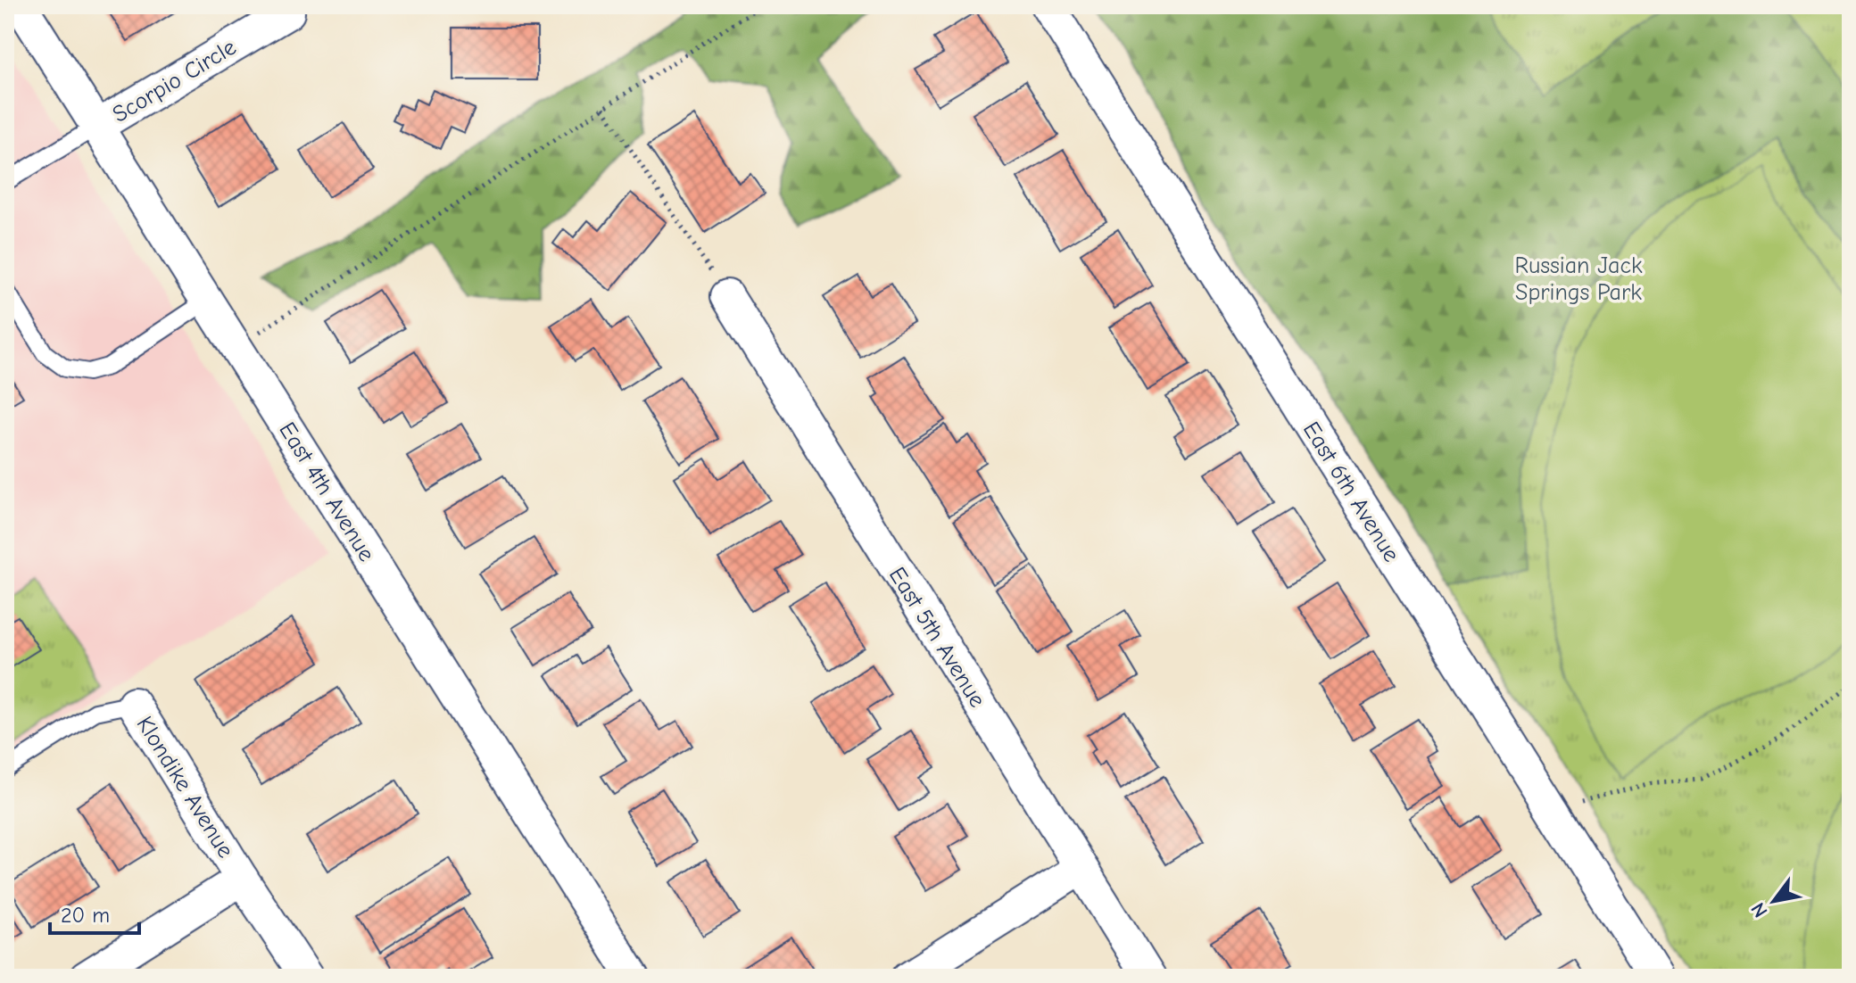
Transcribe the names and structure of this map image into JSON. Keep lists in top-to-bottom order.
{
  "streets": {
    "street": [
      "Scorpio Circle",
      "East 4th Avenue",
      "East 6th Avenue",
      "East 5th Avenue",
      "Klondike Avenue"
    ]
  },
  "crossings": [
    ["Scorpio Circle", "East 4th Avenue"]
  ],
  "parks": ["Russian Jack Springs Park"],
  "scale_bar": "20 m",
  "north": "bottom left"
}
